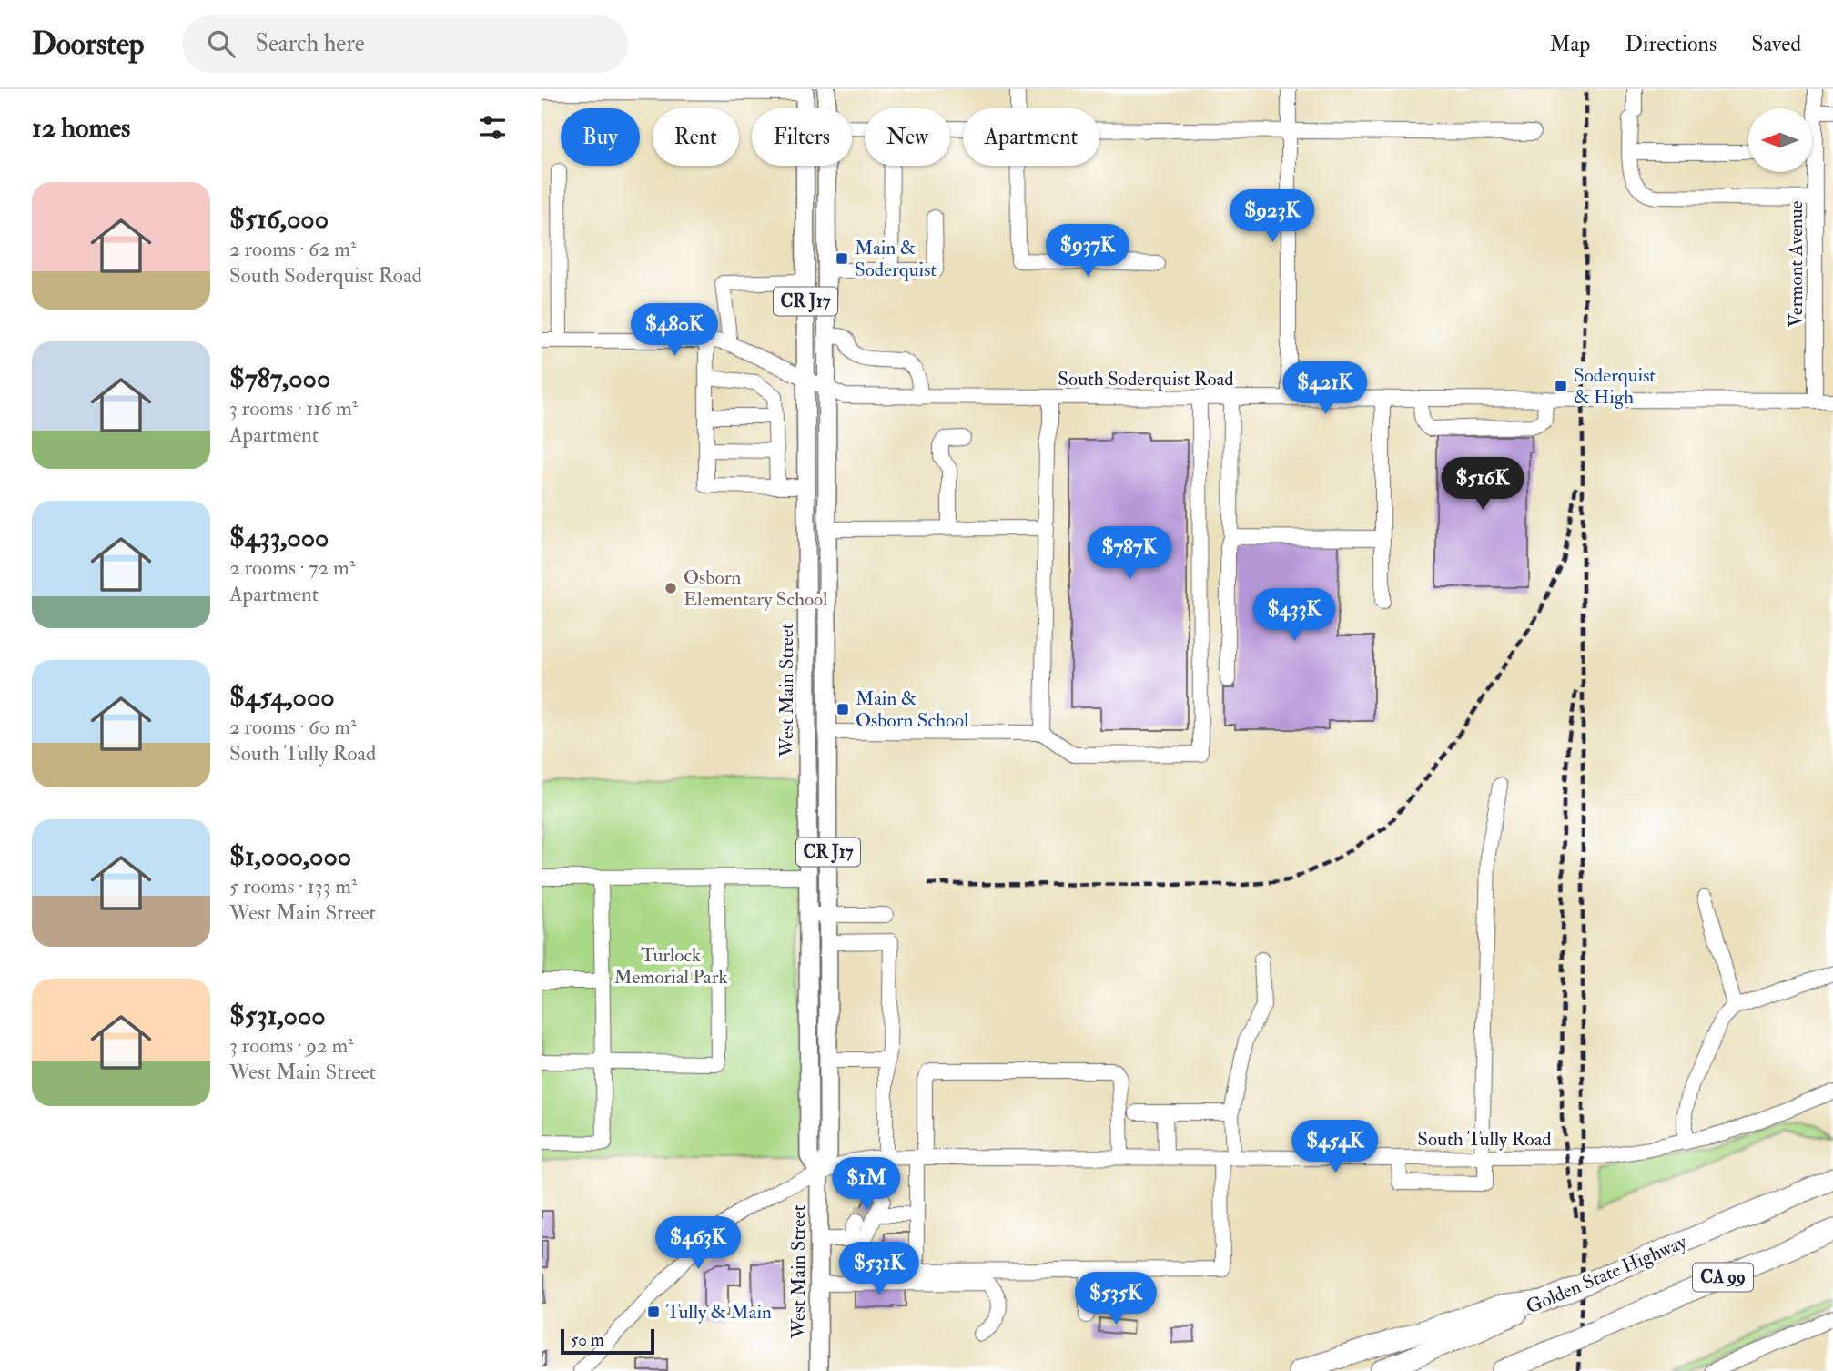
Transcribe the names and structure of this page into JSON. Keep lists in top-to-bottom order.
{
  "streets": {
    "highway": ["Golden State Highway", "CA 99"],
    "main road": ["CR J17", "West Main Street"],
    "street": ["Vermont Avenue", "South Soderquist Road", "South Tully Road"]
  },
  "crossings": [
    ["Vermont Avenue", "South Soderquist Road"],
    ["South Soderquist Road", "West Main Street"],
    ["West Main Street", "South Tully Road"]
  ],
  "parks": ["Turlock Memorial Park"],
  "places": {
    "transit": [
      "Main & Soderquist",
      "Soderquist & High",
      "Main & Osborn School",
      "Tully & Main"
    ],
    "other": ["Osborn Elementary School"]
  },
  "scale_bar": "50 m",
  "north": "left",
  "page": {
    "header": "Doorstep",
    "search": "Search here",
    "nav": ["Map", "Directions", "Saved"],
    "heading": "12 homes",
    "chip": [
      "Buy",
      "Rent",
      "Filters",
      "New",
      "Apartment"
    ],
    "list": [
      {
        "name": "$516,000",
        "note": "2 rooms · 62 m² · South Soderquist Road"
      },
      {
        "name": "$787,000",
        "note": "3 rooms · 116 m² · Apartment"
      },
      {
        "name": "$433,000",
        "note": "2 rooms · 72 m² · Apartment"
      },
      {
        "name": "$454,000",
        "note": "2 rooms · 60 m² · South Tully Road"
      },
      {
        "name": "$1,000,000",
        "note": "5 rooms · 133 m² · West Main Street"
      },
      {
        "name": "$531,000",
        "note": "3 rooms · 92 m² · West Main Street"
      }
    ],
    "price": [
      "$923K",
      "$937K",
      "$480K",
      "$421K",
      "$516K",
      "$787K",
      "$433K",
      "$454K",
      "$1M",
      "$463K",
      "$531K",
      "$535K"
    ],
    "scale": "50 m"
  }
}
